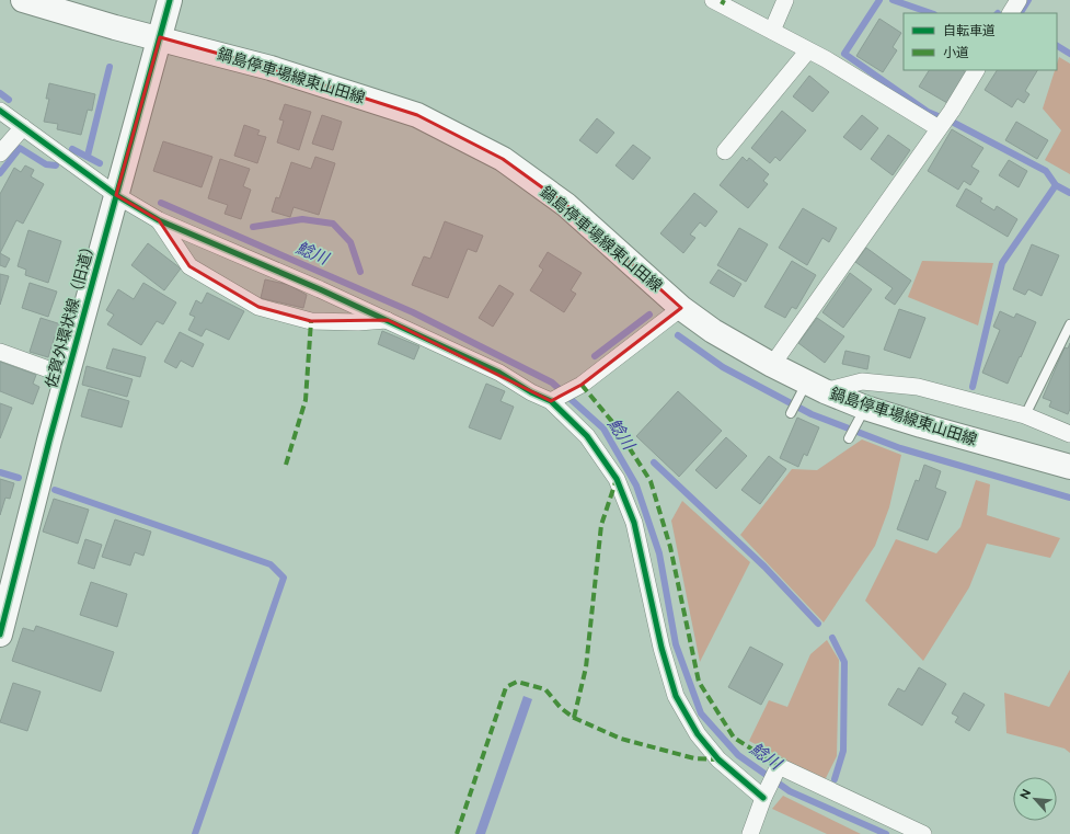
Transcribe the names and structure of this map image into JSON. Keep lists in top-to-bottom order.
{
  "streets": {
    "main road": ["鍋島停車場線東山田線", "佐賀外環状線（旧道）"]
  },
  "crossings": [
    ["鍋島停車場線東山田線", "佐賀外環状線（旧道）"]
  ],
  "water": ["鯰川"],
  "legend": ["自転車道", "小道"],
  "north": "top left"
}
